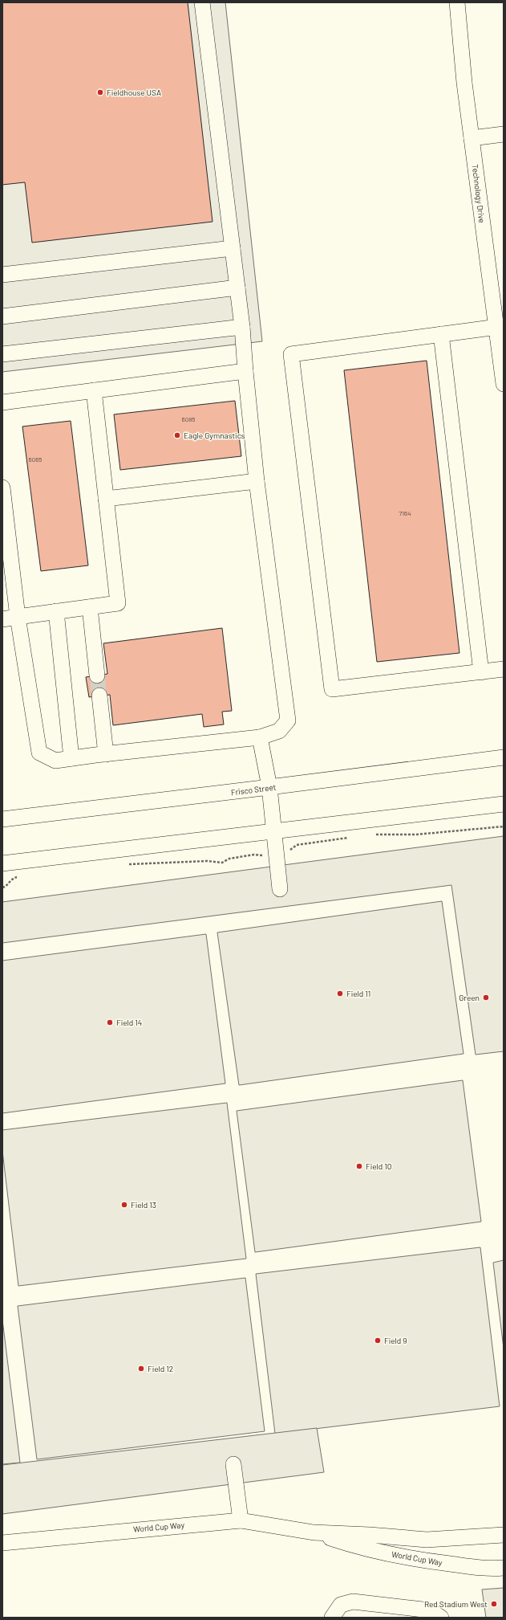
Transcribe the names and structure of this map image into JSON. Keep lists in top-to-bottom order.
{
  "streets": {
    "street": ["Technology Drive", "Frisco Street", "World Cup Way"]
  },
  "places": [
    "Fieldhouse USA",
    "Eagle Gymnastics",
    "Field 11",
    "Green",
    "Field 14",
    "Field 10",
    "Field 13",
    "Field 9",
    "Field 12",
    "Red Stadium West"
  ],
  "house_numbers": ["6085", "6065", "7164"]
}
